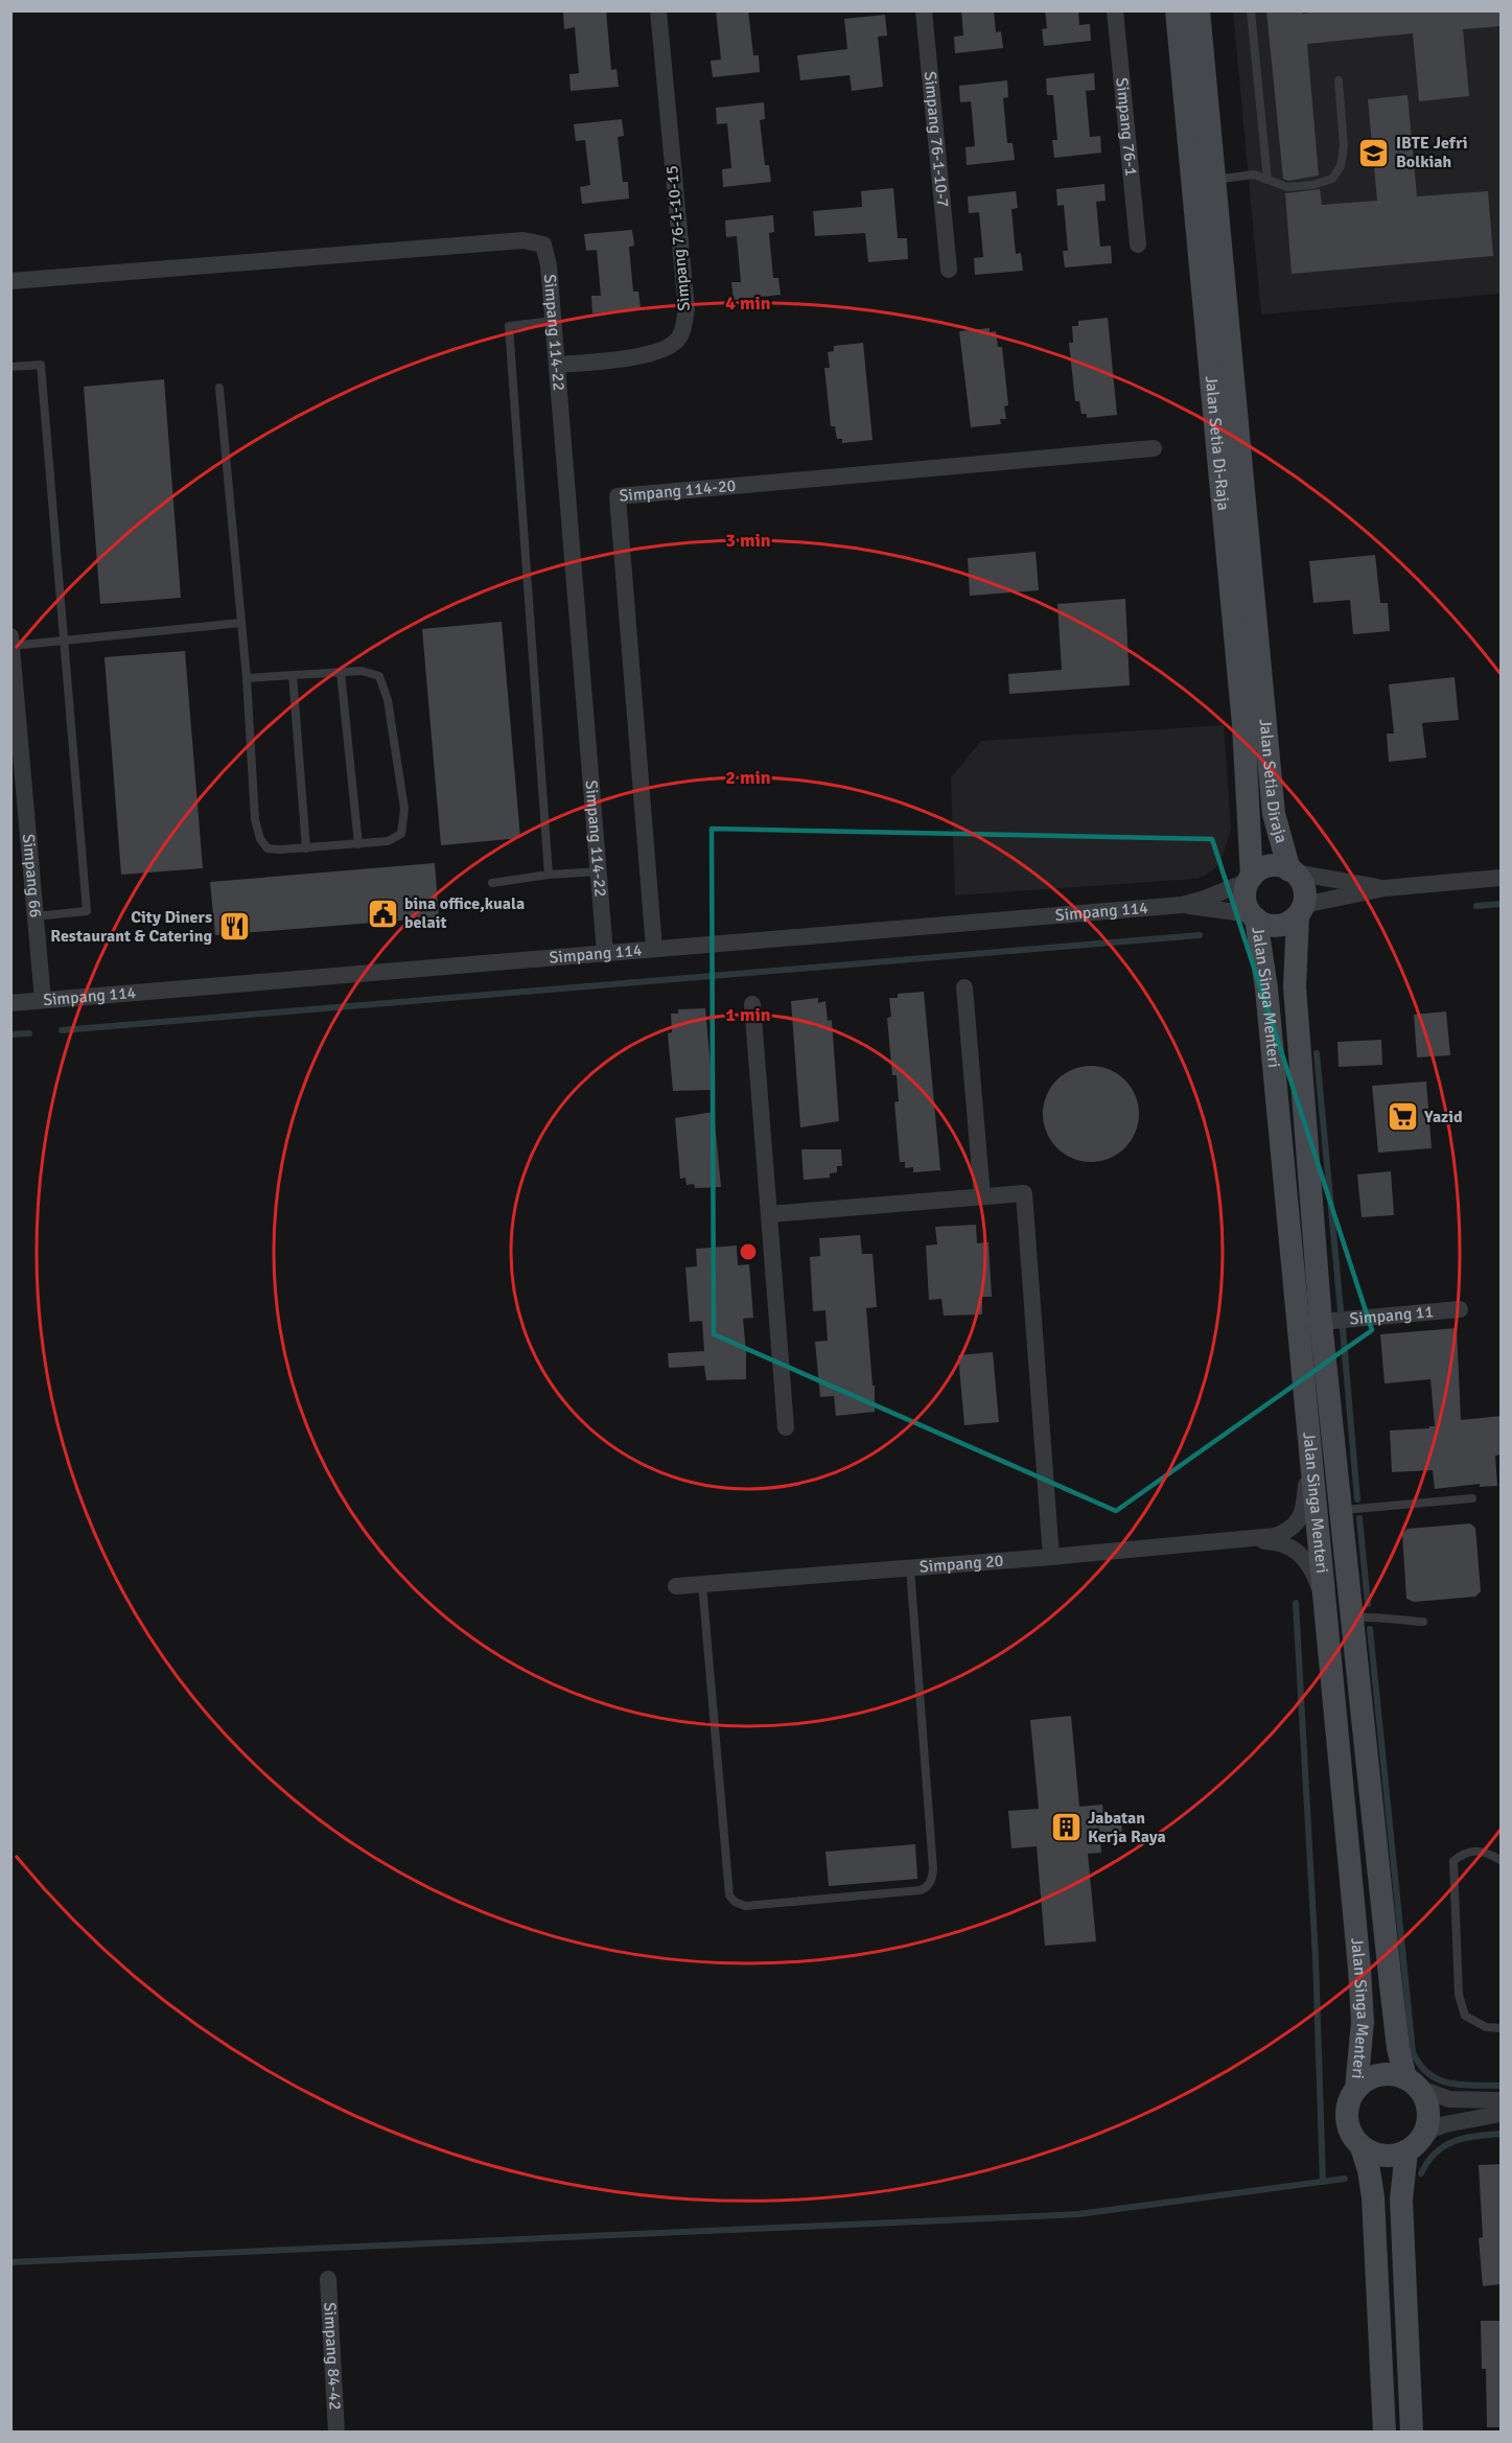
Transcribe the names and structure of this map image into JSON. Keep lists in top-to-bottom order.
{
  "streets": {
    "main road": ["Jalan Setia Di-Raja", "Jalan Setia Diraja", "Jalan Singa Menteri"],
    "street": [
      "Simpang 76-1",
      "Simpang 76-1-10-7",
      "Simpang 76-1-10-15",
      "Simpang 114-22",
      "Simpang 114-20",
      "Simpang 66",
      "Simpang 114",
      "Simpang 11",
      "Simpang 20",
      "Simpang 84-42"
    ]
  },
  "crossings": [
    ["Simpang 76-1-10-15", "Simpang 114-22"],
    ["Simpang 114-22", "Simpang 114"],
    ["Jalan Setia Di-Raja", "Jalan Setia Diraja"],
    ["Jalan Setia Di-Raja", "Simpang 114"],
    ["Jalan Setia Di-Raja", "Jalan Singa Menteri"],
    ["Simpang 114-20", "Simpang 114"],
    ["Jalan Setia Diraja", "Simpang 114"],
    ["Jalan Setia Diraja", "Jalan Singa Menteri"],
    ["Simpang 66", "Simpang 114"],
    ["Simpang 114", "Jalan Singa Menteri"],
    ["Jalan Singa Menteri", "Simpang 11"]
  ],
  "places": {
    "school or university": ["IBTE Jefri Bolkiah"],
    "public building": ["bina office,kuala belait"],
    "restaurant": ["City Diners Restaurant & Catering"],
    "supermarket": ["Yazid"],
    "building": ["Jabatan Kerja Raya"]
  },
  "rings": [
    "4 min",
    "3 min",
    "2 min",
    "1 min"
  ]
}
